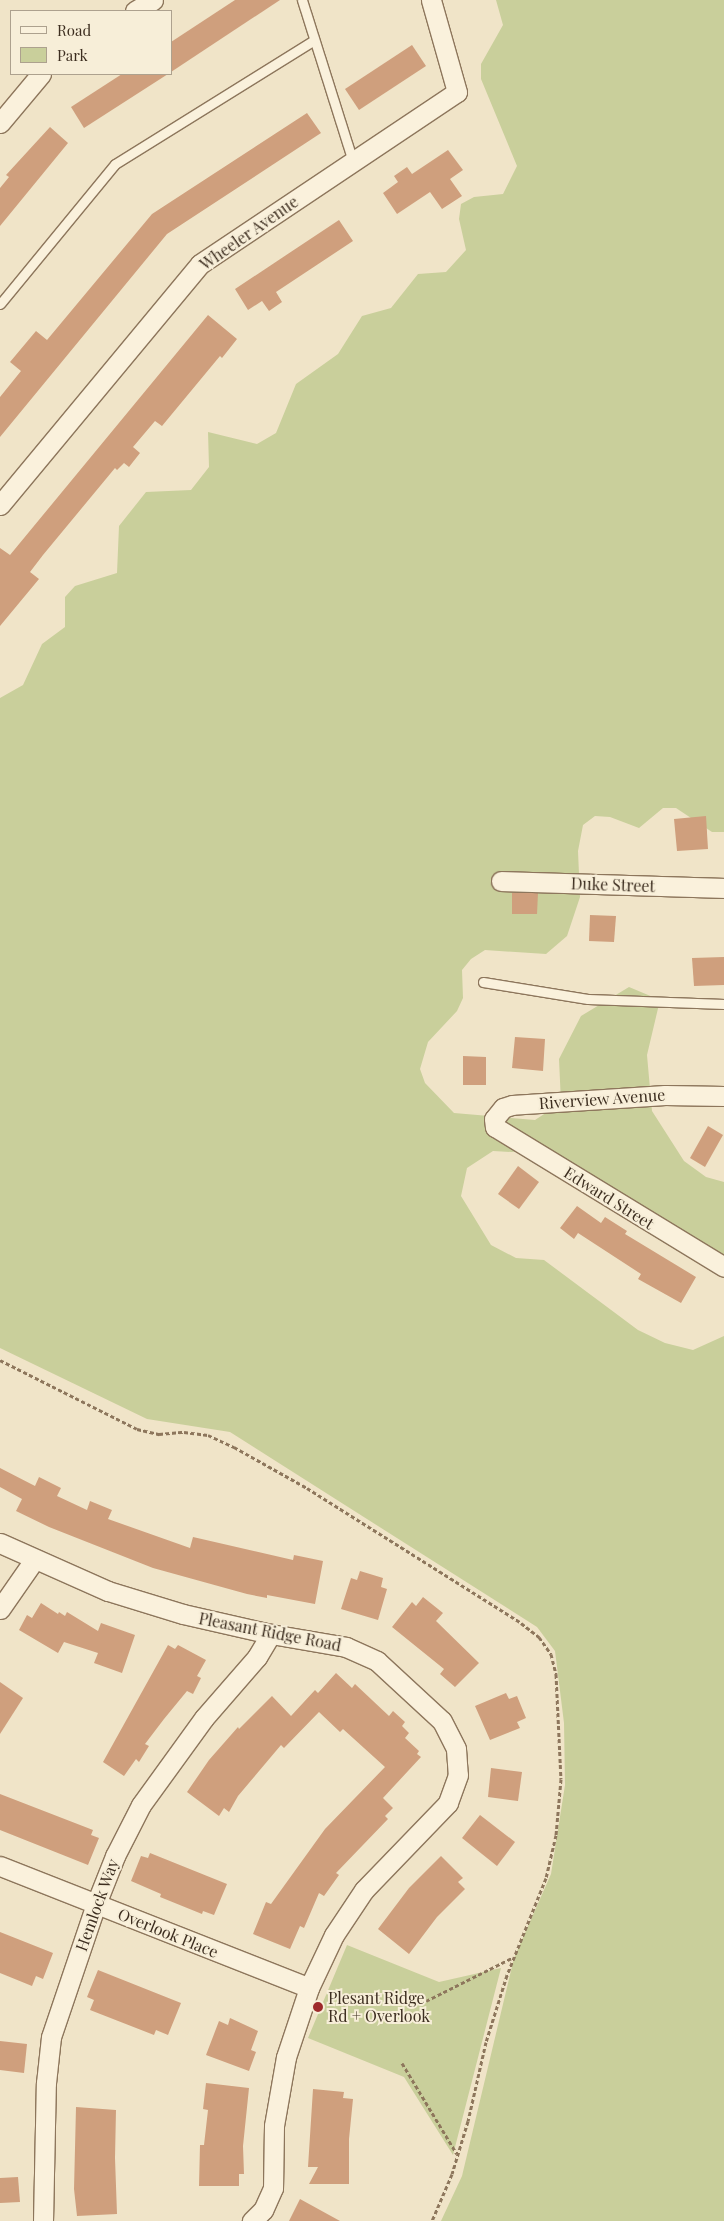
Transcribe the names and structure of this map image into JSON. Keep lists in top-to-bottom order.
{
  "streets": {
    "street": [
      "Wheeler Avenue",
      "Duke Street",
      "Riverview Avenue",
      "Edward Street",
      "Pleasant Ridge Road",
      "Hemlock Way",
      "Overlook Place"
    ]
  },
  "crossings": [
    ["Riverview Avenue", "Edward Street"],
    ["Pleasant Ridge Road", "Hemlock Way"],
    ["Pleasant Ridge Road", "Overlook Place"],
    ["Hemlock Way", "Overlook Place"]
  ],
  "places": ["Plesant Ridge Rd + Overlook"],
  "legend": ["Road", "Park"]
}
